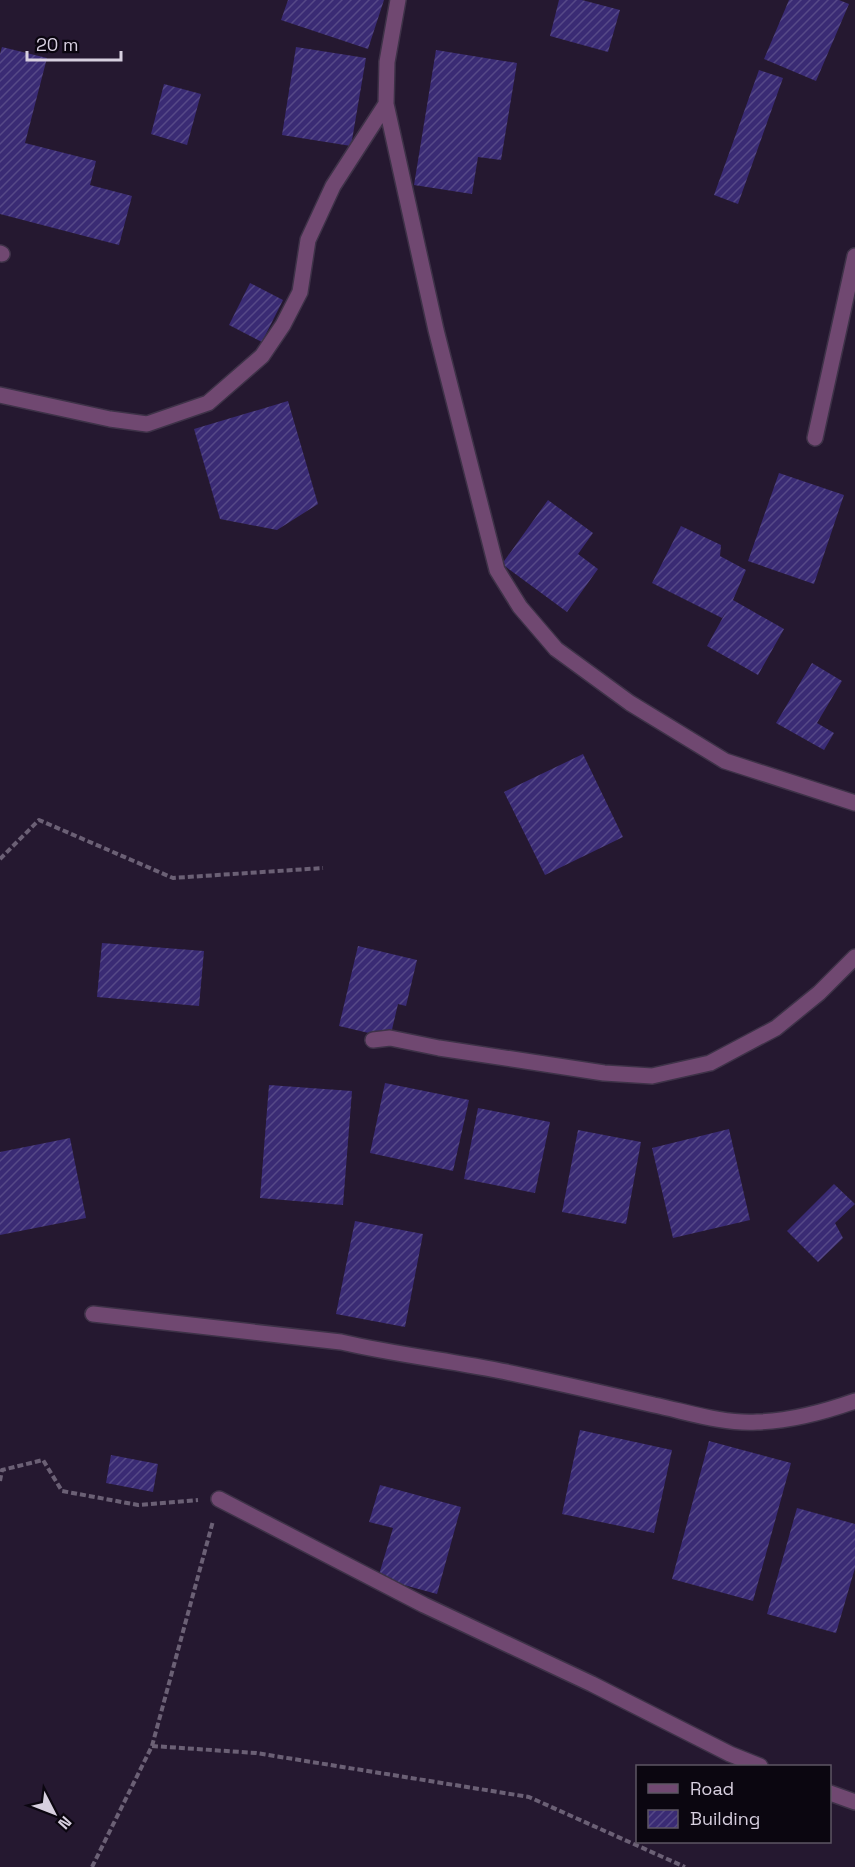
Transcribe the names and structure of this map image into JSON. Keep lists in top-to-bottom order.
{
  "legend": ["Road", "Building"],
  "scale_bar": "20 m",
  "north": "bottom right"
}
